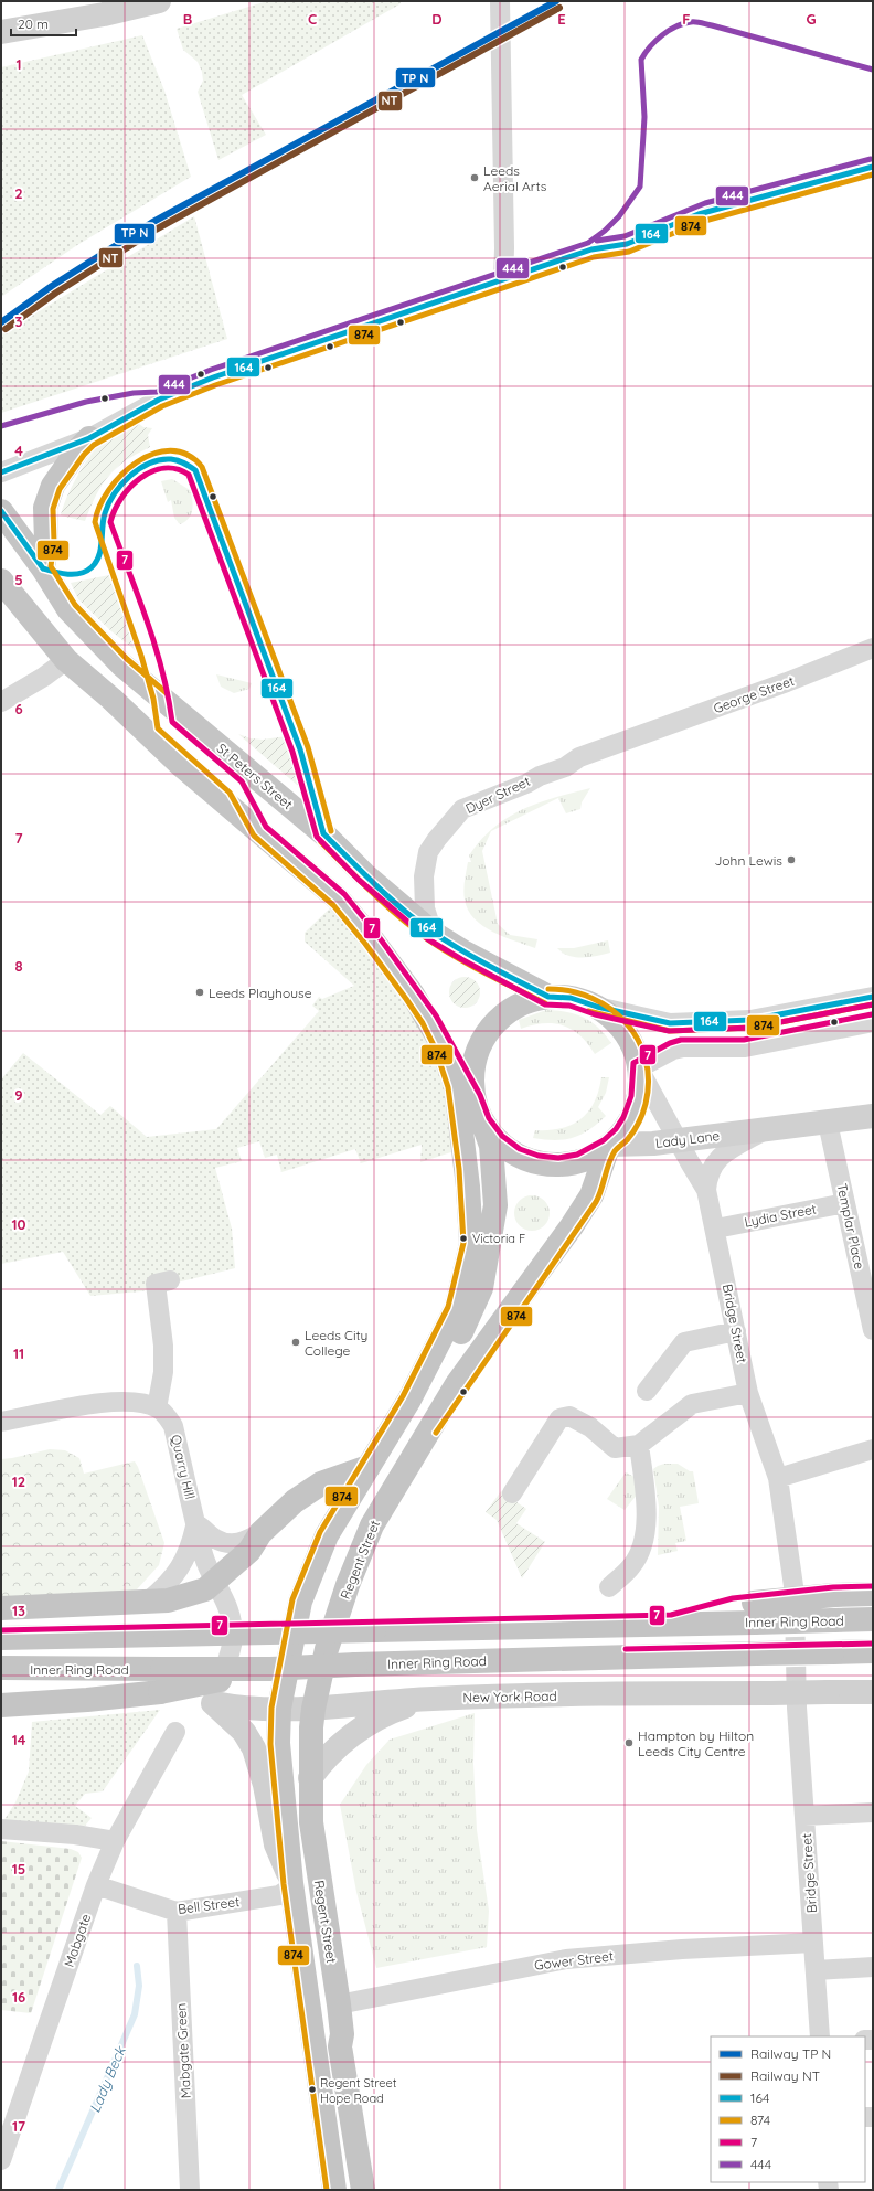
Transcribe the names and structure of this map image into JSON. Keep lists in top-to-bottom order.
{
  "streets": {
    "highway": ["St Peters Street", "Regent Street", "Inner Ring Road"],
    "street": [
      "George Street",
      "Dyer Street",
      "Lady Lane",
      "Lydia Street",
      "Templar Place",
      "Bridge Street",
      "Quarry Hill",
      "New York Road",
      "Bell Street",
      "Mabgate",
      "Gower Street",
      "Mabgate Green"
    ]
  },
  "crossings": [
    ["George Street", "Dyer Street"],
    ["St Peters Street", "Dyer Street"],
    ["Lady Lane", "Templar Place"],
    ["Lady Lane", "Bridge Street"],
    ["Lady Lane", "Regent Street"],
    ["Lydia Street", "Templar Place"],
    ["Lydia Street", "Bridge Street"],
    ["Bridge Street", "Gower Street"],
    ["Regent Street", "New York Road"],
    ["Regent Street", "Bell Street"],
    ["Regent Street", "Gower Street"],
    ["Bell Street", "Mabgate"],
    ["Bell Street", "Mabgate Green"]
  ],
  "water": ["Lady Beck"],
  "places": [
    "Leeds Aerial Arts",
    "John Lewis",
    "Leeds Playhouse",
    "Victoria F",
    "Leeds City College",
    "Hampton by Hilton Leeds City Centre",
    "Regent Street Hope Road"
  ],
  "lines": [
    "rail line NT",
    "transit line 444",
    "transit line 164",
    "transit line 874",
    "transit line 7"
  ],
  "legend": [
    "Railway TP N",
    "Railway NT",
    "164",
    "874",
    "7",
    "444"
  ],
  "scale_bar": "20 m",
  "grid": {
    "columns": [
      "B",
      "C",
      "D",
      "E",
      "F",
      "G"
    ],
    "rows": [
      "1",
      "2",
      "3",
      "4",
      "5",
      "6",
      "7",
      "8",
      "9",
      "10",
      "11",
      "12",
      "13",
      "14",
      "15",
      "16",
      "17"
    ]
  }
}
